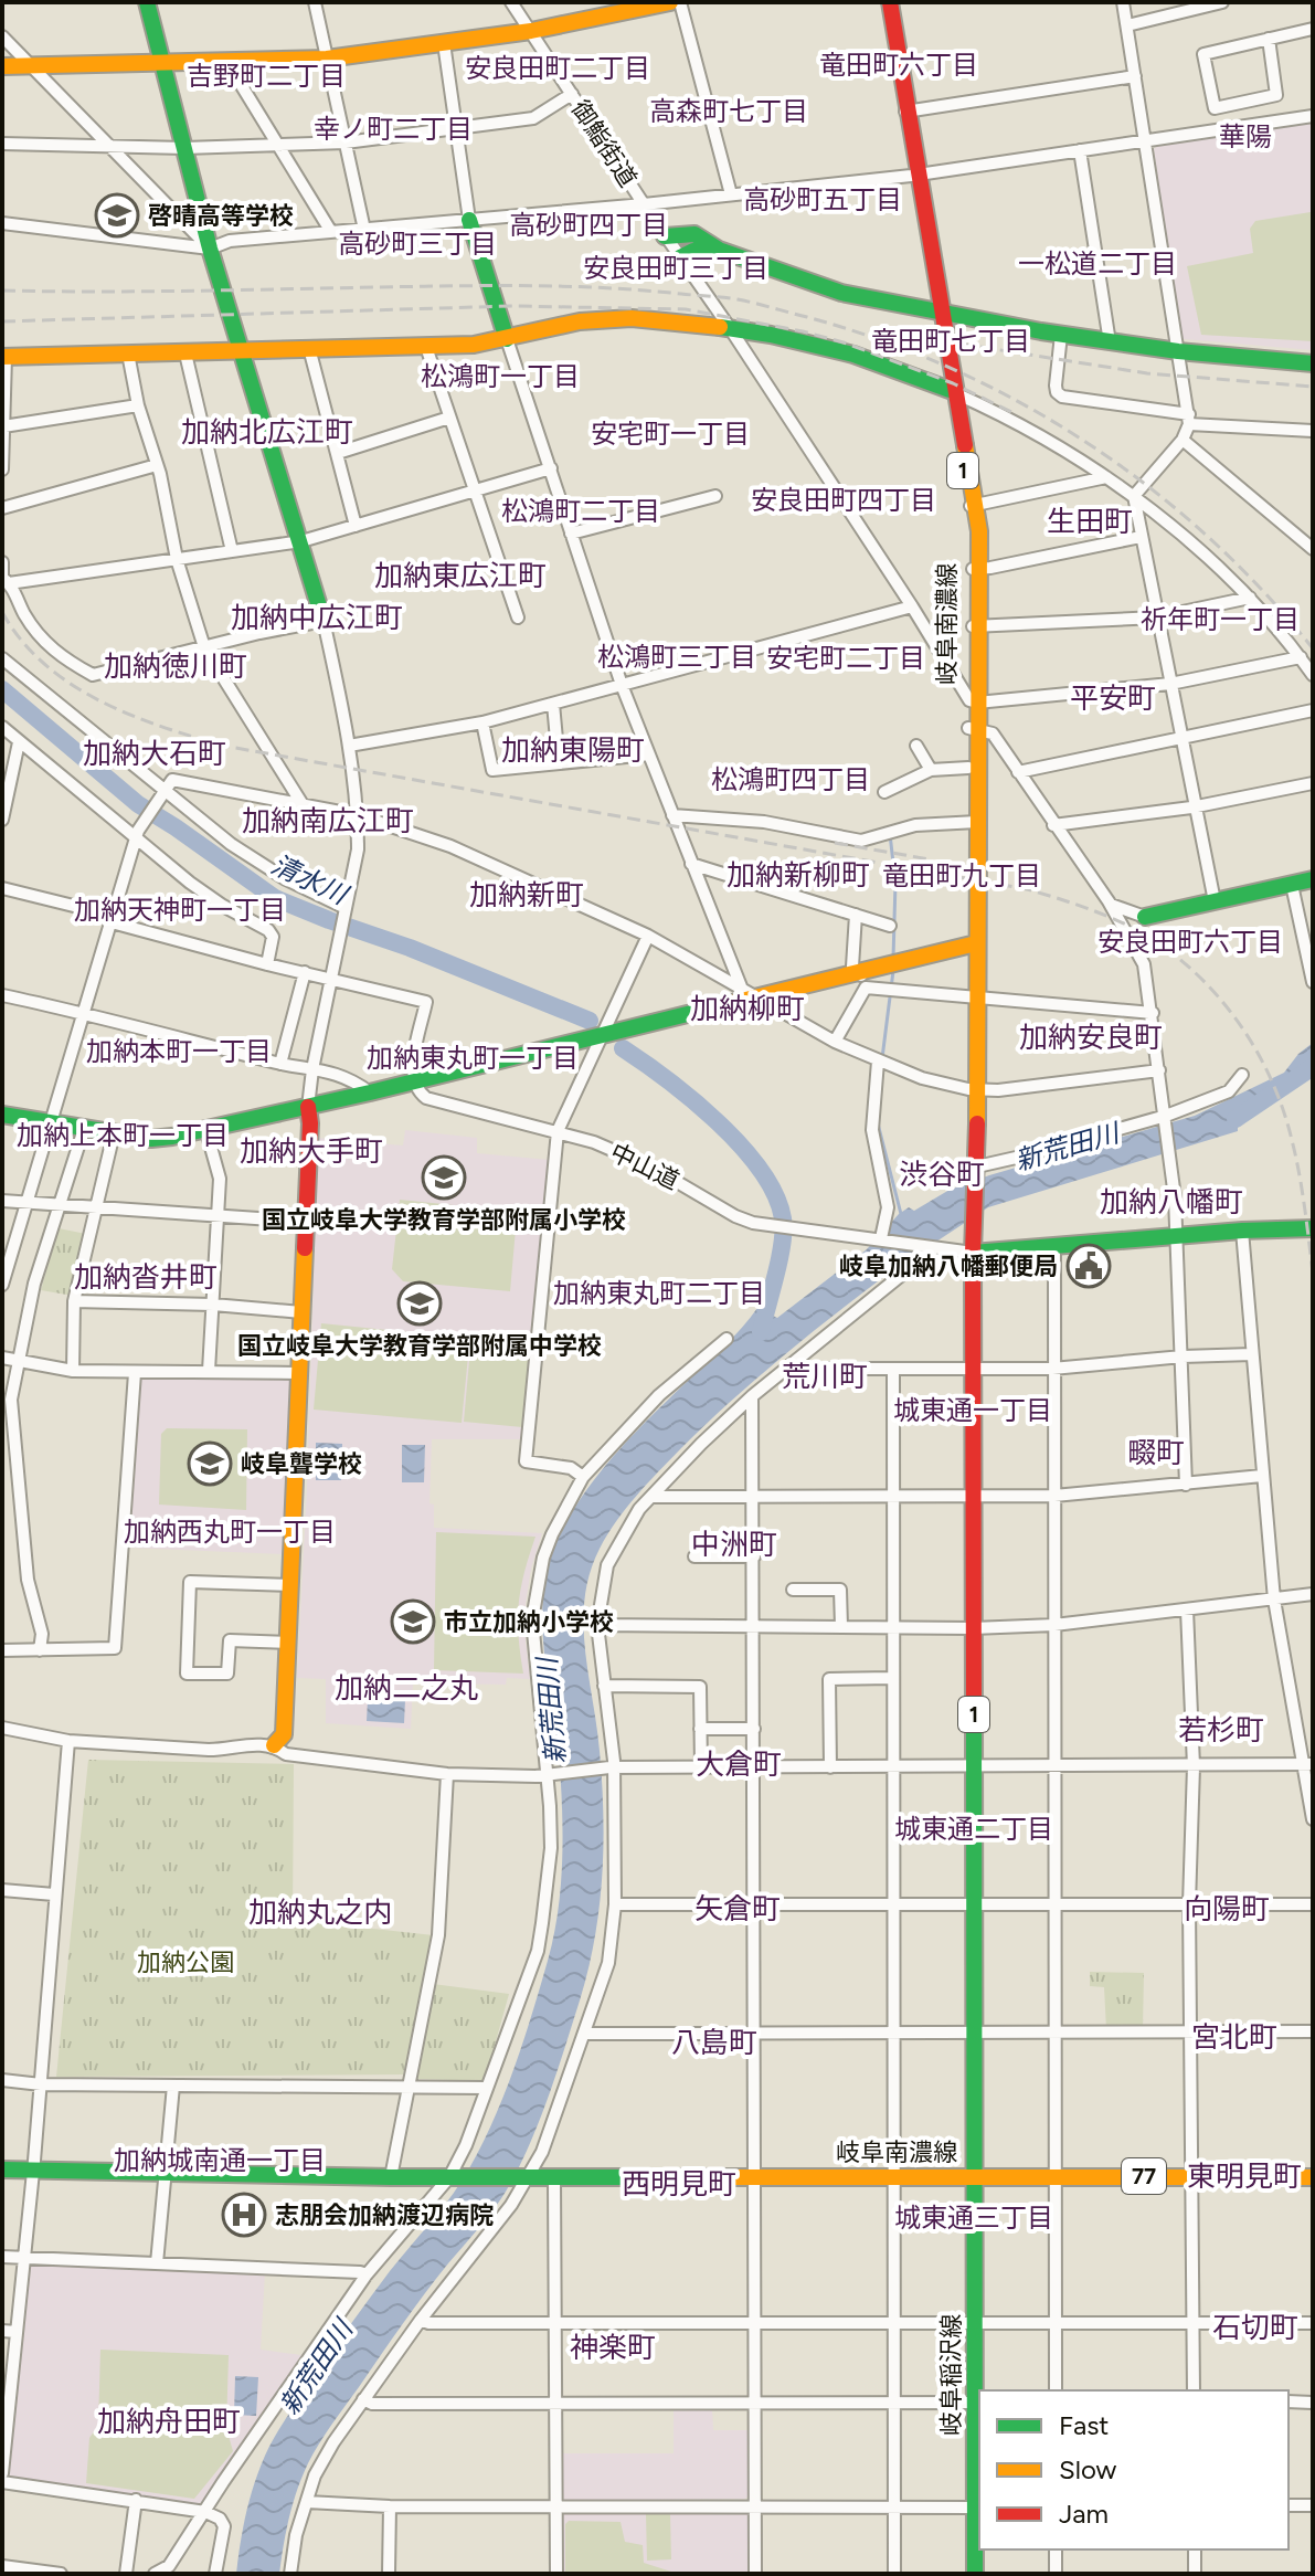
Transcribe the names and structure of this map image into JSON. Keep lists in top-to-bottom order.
{
  "streets": {
    "street": [
      "御鮨街道",
      "1",
      "岐阜南濃線",
      "中山道",
      "77",
      "岐阜稲沢線"
    ]
  },
  "crossings": [
    ["岐阜南濃線", "中山道"],
    ["岐阜南濃線", "77"],
    ["岐阜南濃線", "岐阜稲沢線"],
    ["77", "岐阜稲沢線"]
  ],
  "districts": [
    "竜田町六丁目",
    "安良田町二丁目",
    "吉野町二丁目",
    "高森町七丁目",
    "幸ノ町二丁目",
    "華陽",
    "高砂町五丁目",
    "高砂町四丁目",
    "高砂町三丁目",
    "一松道二丁目",
    "安良田町三丁目",
    "竜田町七丁目",
    "松鴻町一丁目",
    "加納北広江町",
    "安宅町一丁目",
    "安良田町四丁目",
    "松鴻町二丁目",
    "生田町",
    "加納東広江町",
    "加納中広江町",
    "祈年町一丁目",
    "松鴻町三丁目",
    "安宅町二丁目",
    "加納徳川町",
    "平安町",
    "加納東陽町",
    "加納大石町",
    "松鴻町四丁目",
    "加納南広江町",
    "加納新柳町",
    "竜田町九丁目",
    "加納新町",
    "加納天神町一丁目",
    "安良田町六丁目",
    "加納柳町",
    "加納安良町",
    "加納本町一丁目",
    "加納東丸町一丁目",
    "加納上本町一丁目",
    "加納大手町",
    "渋谷町",
    "加納八幡町",
    "加納沓井町",
    "加納東丸町二丁目",
    "荒川町",
    "城東通一丁目",
    "畷町",
    "加納西丸町一丁目",
    "中洲町",
    "加納二之丸",
    "若杉町",
    "大倉町",
    "城東通二丁目",
    "矢倉町",
    "向陽町",
    "加納丸之内",
    "宮北町",
    "八島町",
    "加納城南通一丁目",
    "東明見町",
    "西明見町",
    "城東通三丁目",
    "石切町",
    "神楽町",
    "加納舟田町"
  ],
  "water": ["清水川", "新荒田川"],
  "parks": ["加納公園"],
  "places": {
    "school or university": [
      "啓晴高等学校",
      "国立岐阜大学教育学部附属小学校",
      "国立岐阜大学教育学部附属中学校",
      "岐阜聾学校",
      "市立加納小学校"
    ],
    "public building": ["岐阜加納八幡郵便局"],
    "hospital": ["志朋会加納渡辺病院"]
  },
  "legend": ["Fast", "Slow", "Jam"]
}
